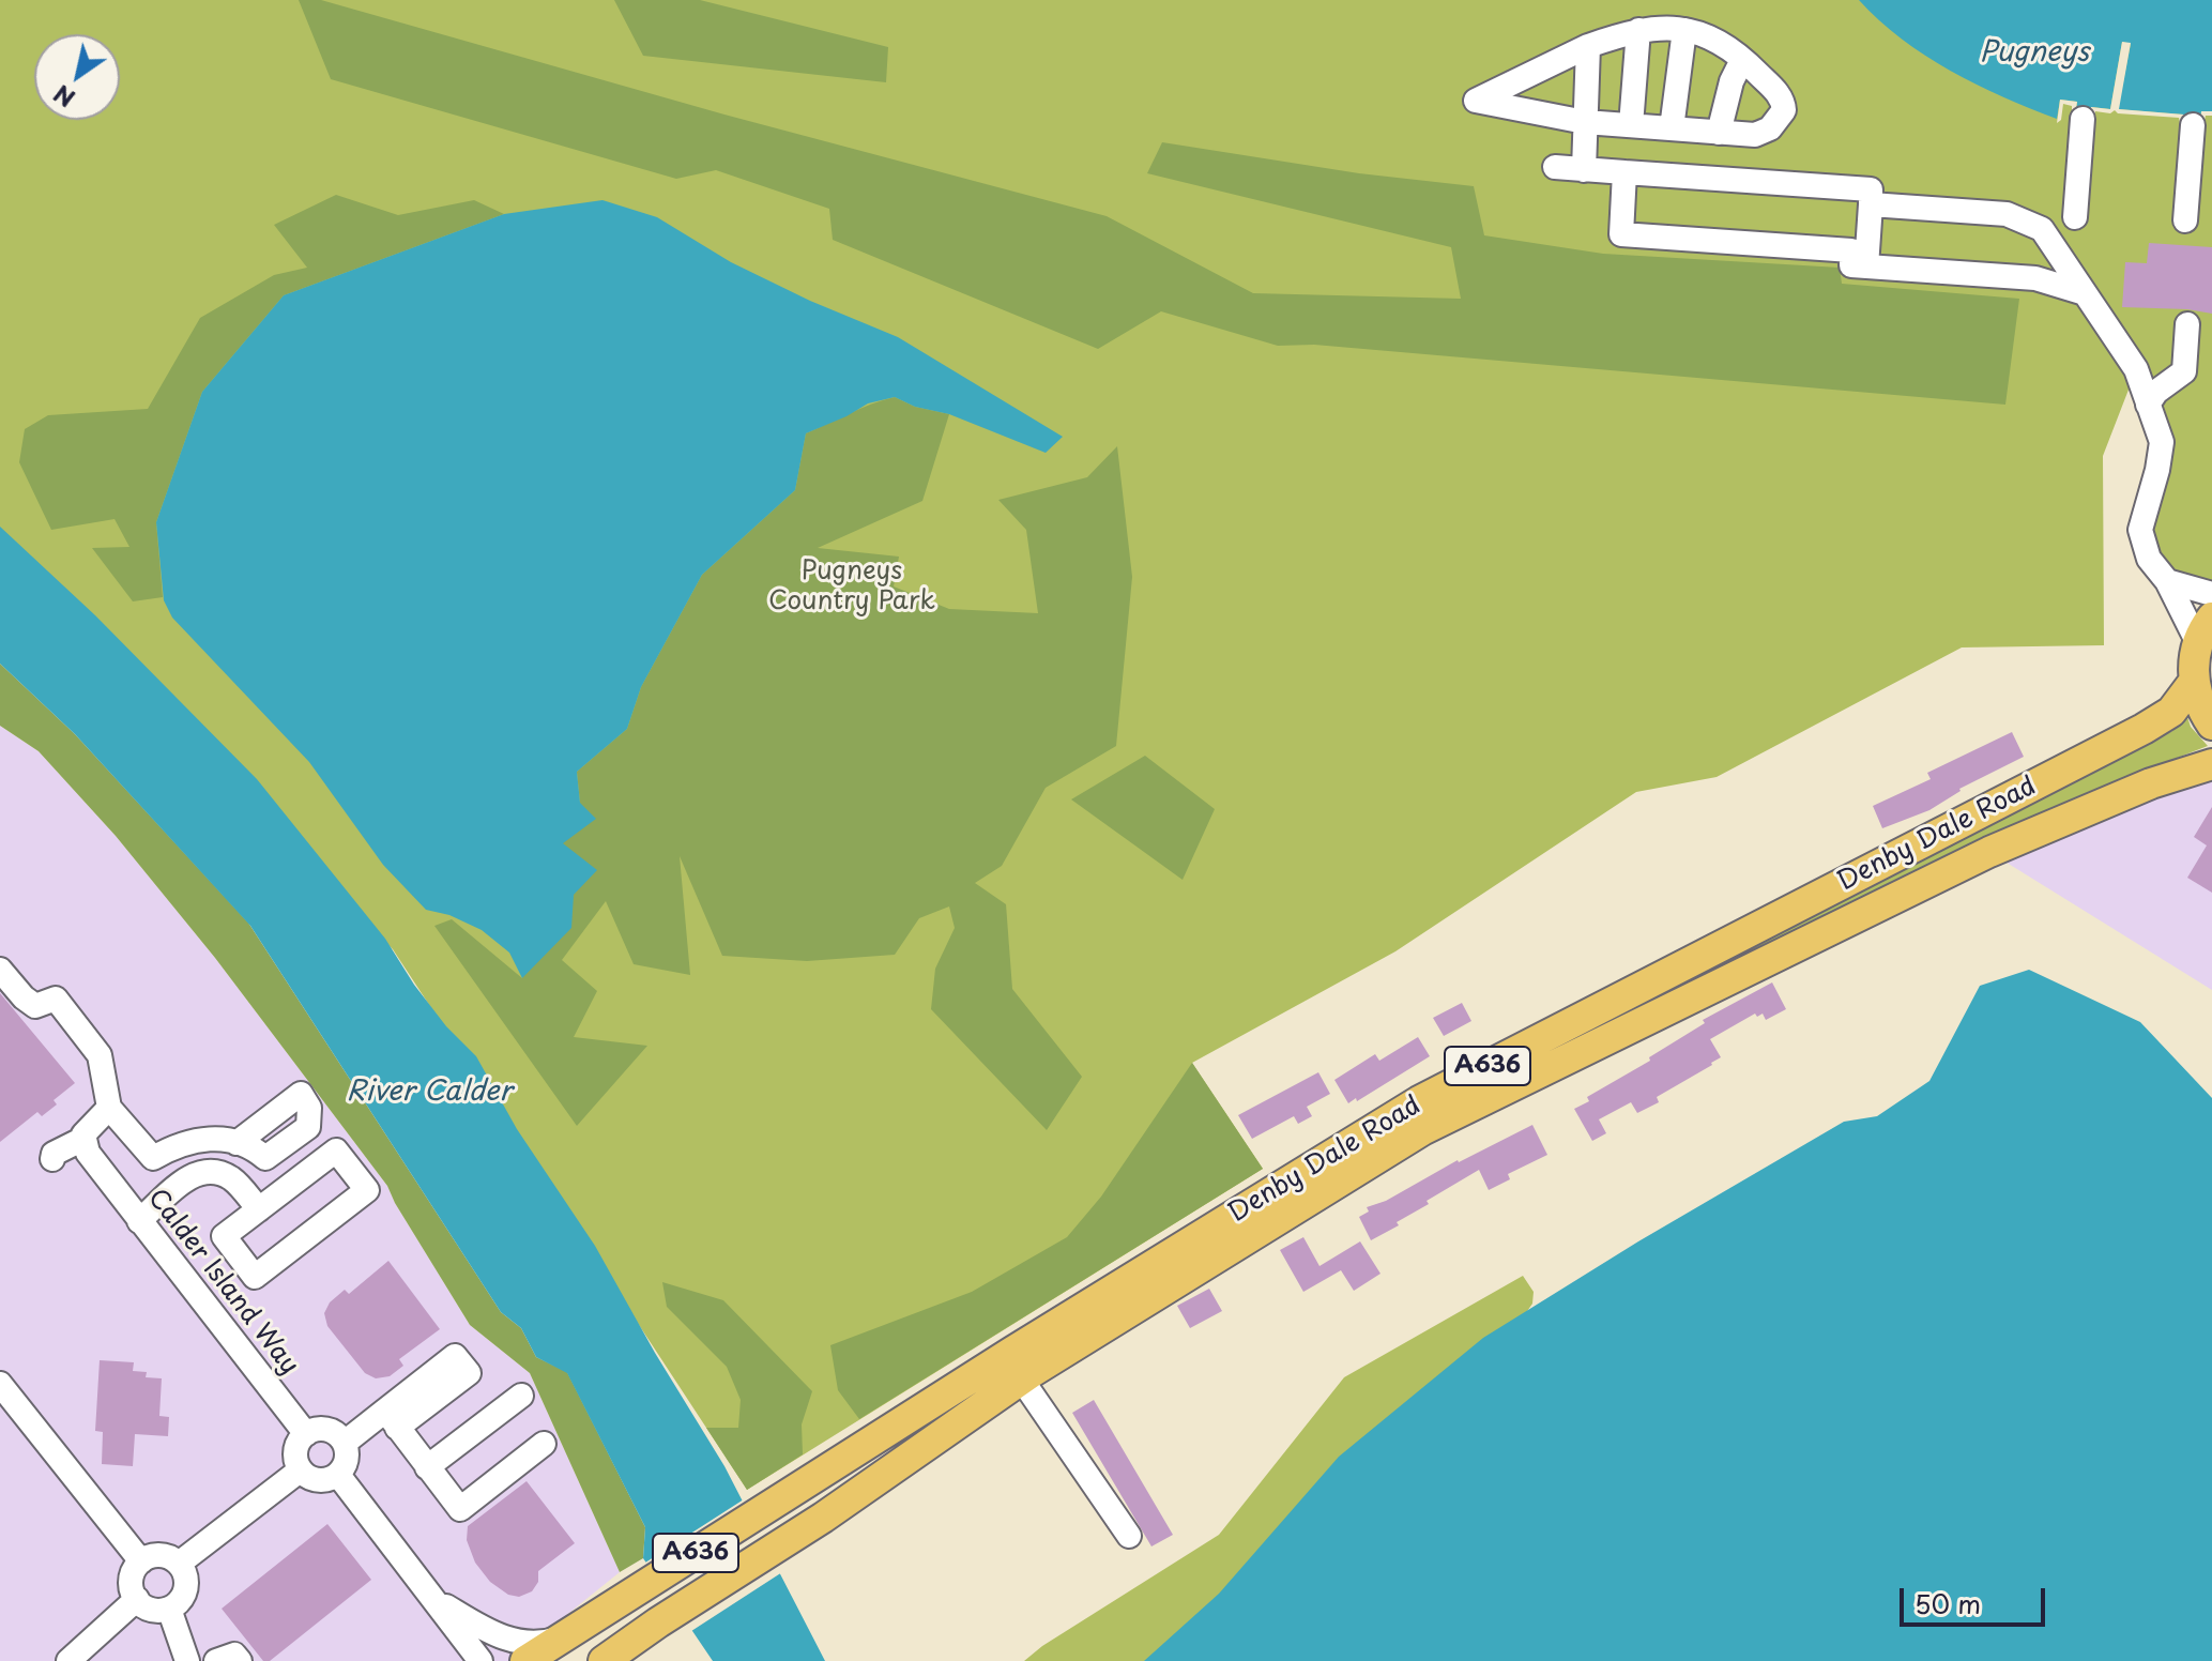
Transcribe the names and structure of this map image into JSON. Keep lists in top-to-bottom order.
{
  "streets": {
    "main road": ["Denby Dale Road", "A636"],
    "street": ["Calder Island Way"]
  },
  "water": ["Pugneys", "River Calder"],
  "parks": ["Pugneys Country Park"],
  "scale_bar": "50 m",
  "north": "bottom left"
}
